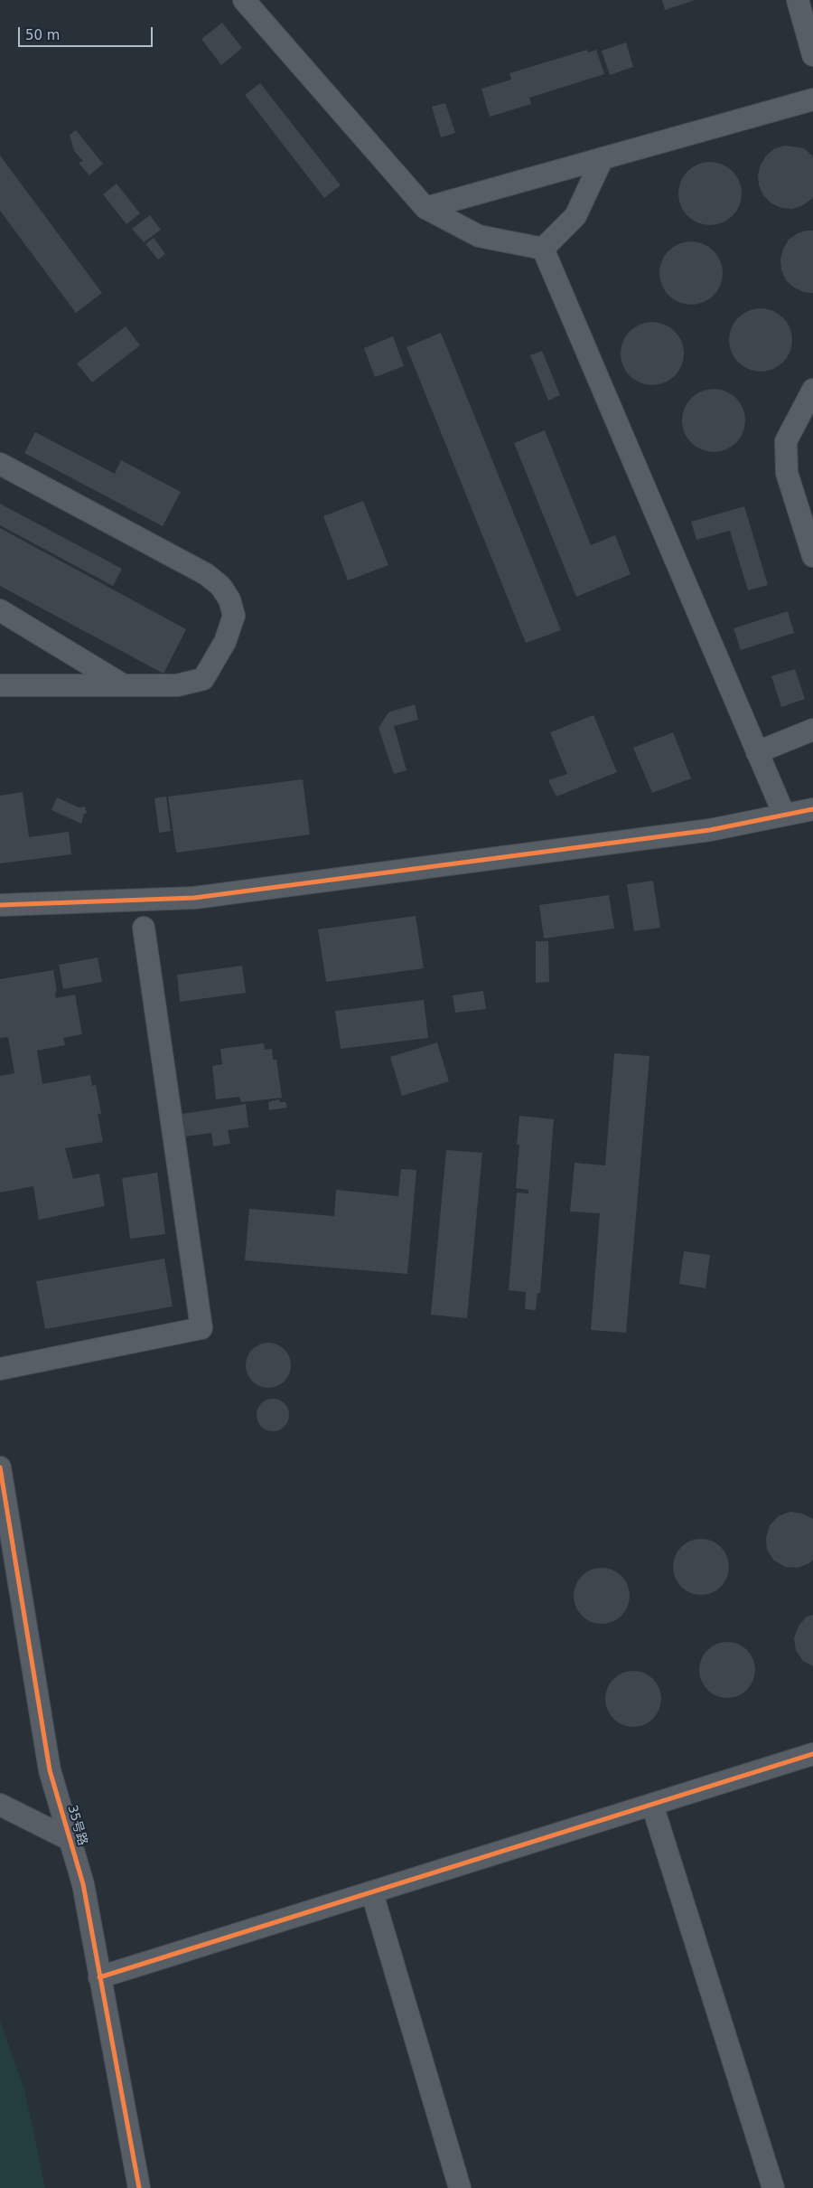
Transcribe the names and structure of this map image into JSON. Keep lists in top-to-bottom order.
{
  "streets": {
    "street": ["35号路"]
  },
  "scale_bar": "50 m"
}
